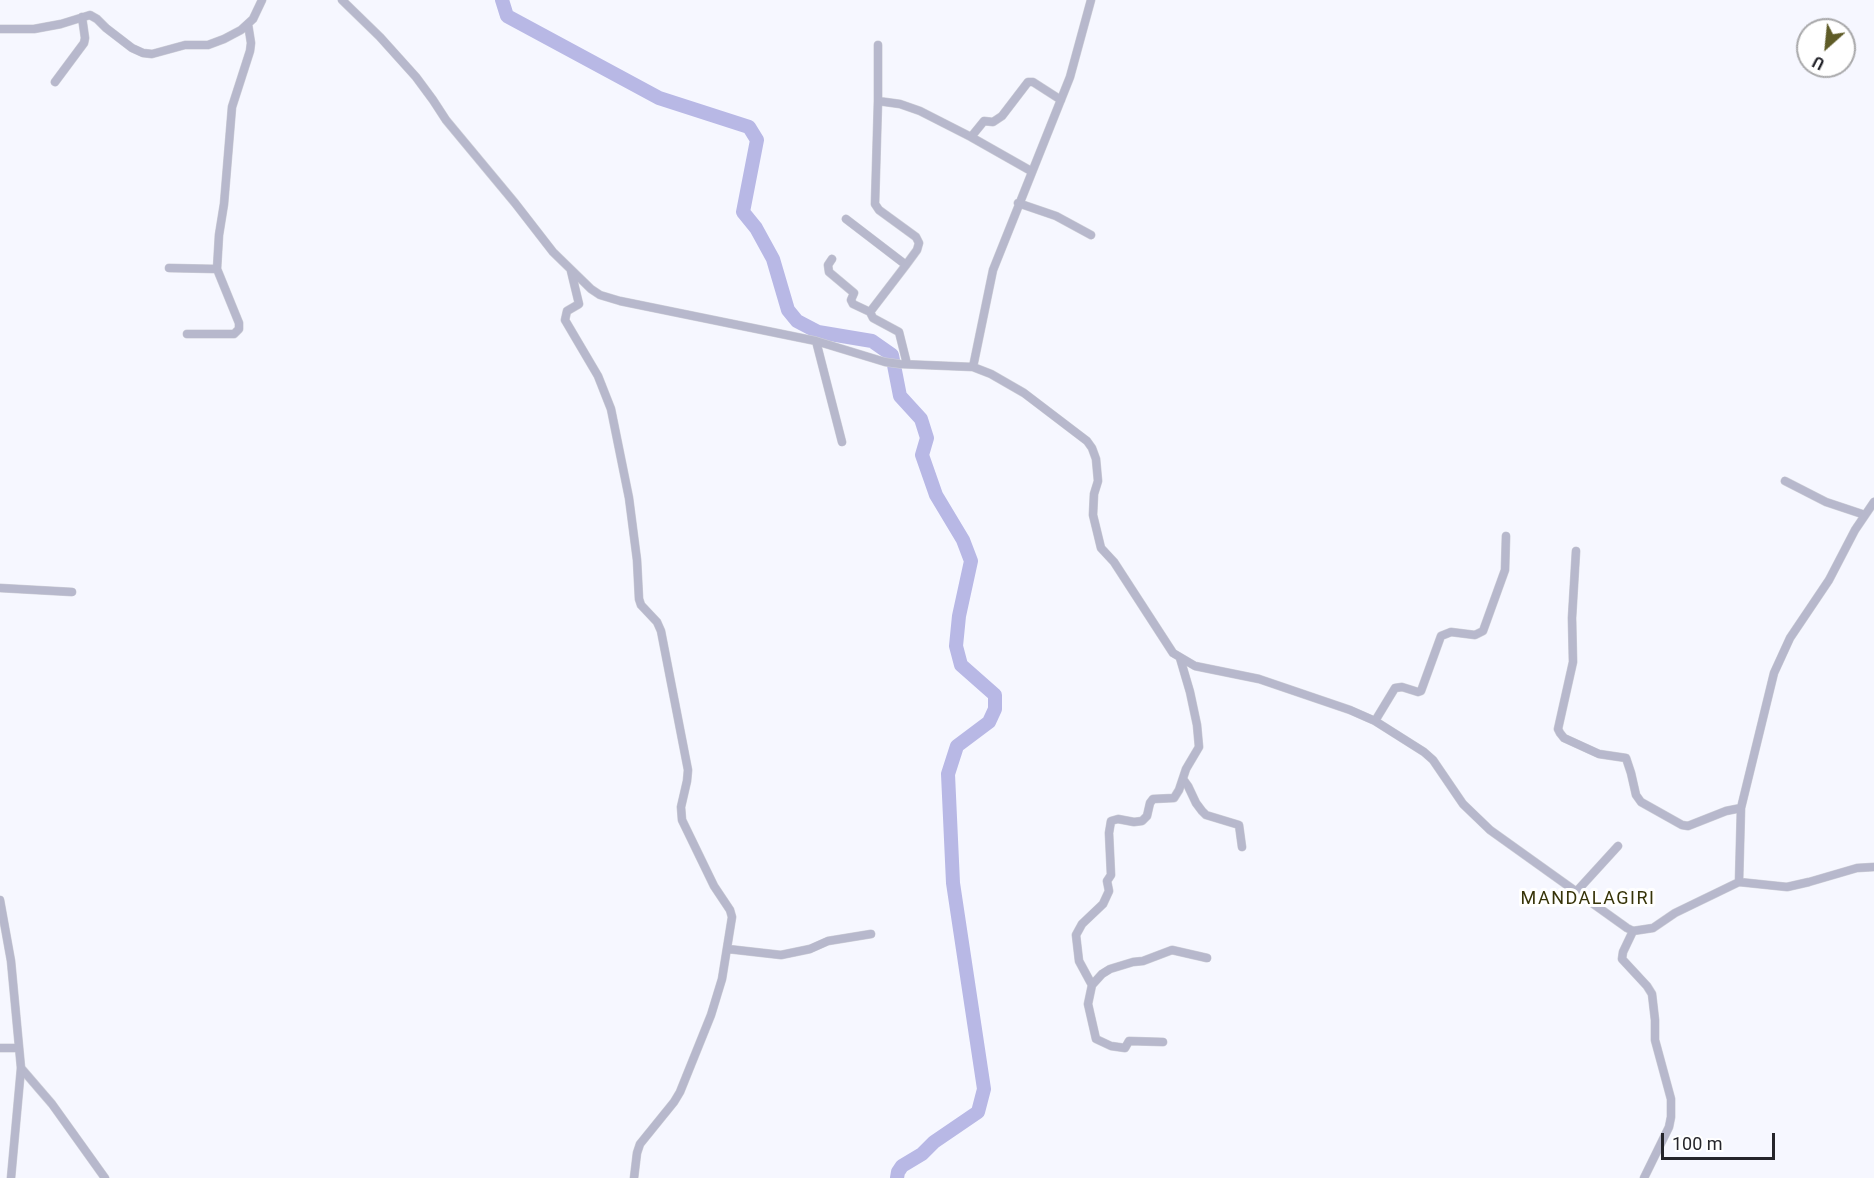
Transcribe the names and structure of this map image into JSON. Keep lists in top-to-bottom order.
{
  "districts": ["MANDALAGIRI"],
  "scale_bar": "100 m",
  "north": "bottom left"
}
